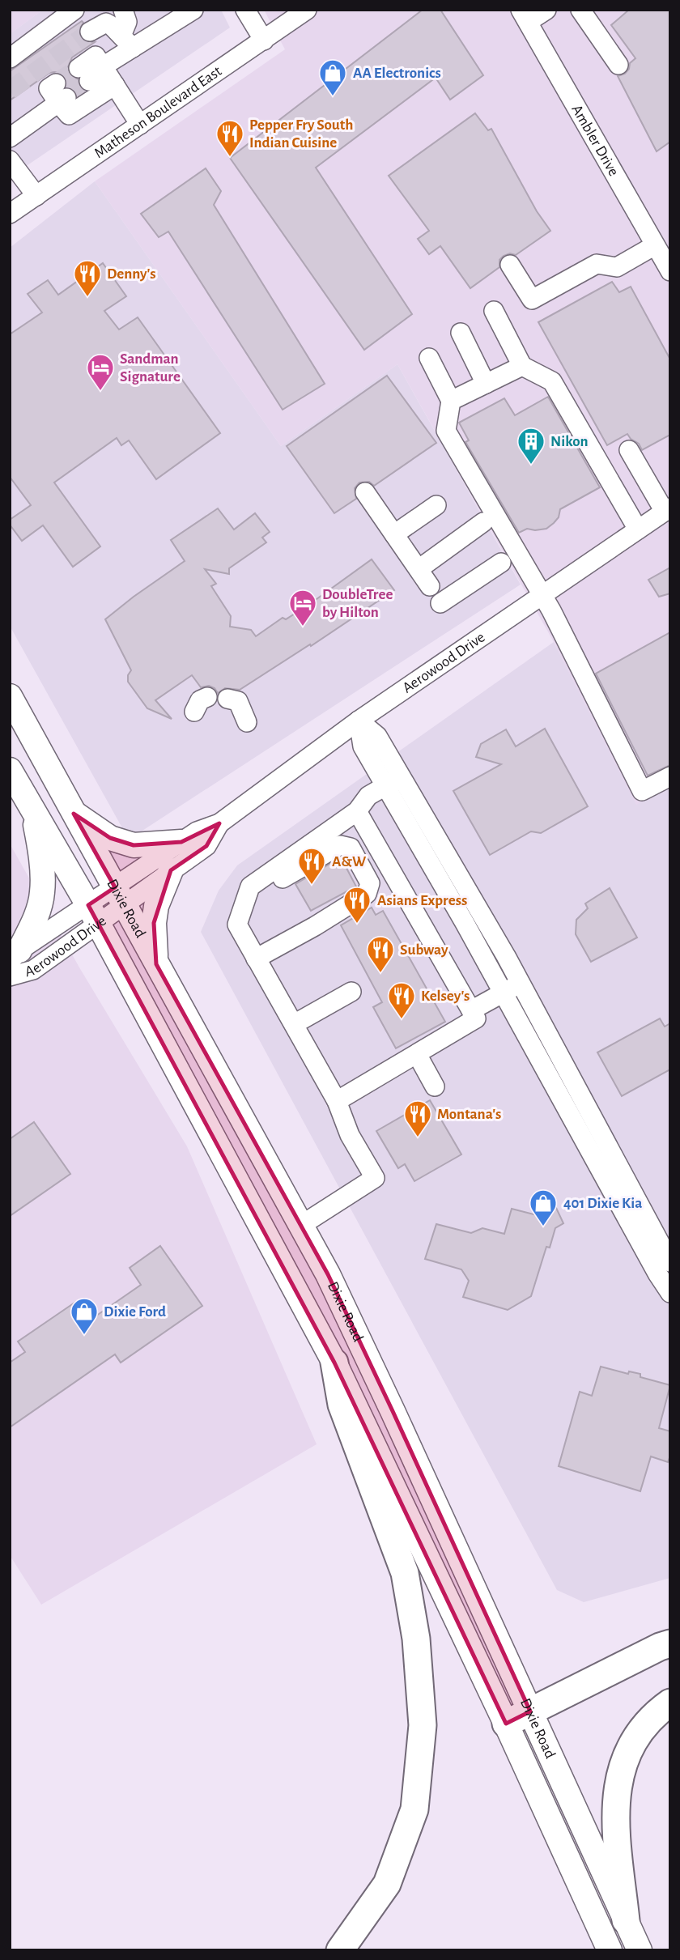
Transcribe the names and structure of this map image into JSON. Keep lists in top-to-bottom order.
{
  "streets": {
    "main road": ["Dixie Road"],
    "street": ["Matheson Boulevard East", "Ambler Drive", "Aerowood Drive"]
  },
  "crossings": [
    ["Aerowood Drive", "Dixie Road"]
  ],
  "places": {
    "shop": ["AA Electronics", "401 Dixie Kia", "Dixie Ford"],
    "restaurant": [
      "Pepper Fry South Indian Cuisine",
      "Denny's",
      "A&W",
      "Asians Express",
      "Subway",
      "Kelsey's",
      "Montana's"
    ],
    "hotel": ["Sandman Signature", "DoubleTree by Hilton"],
    "building": ["Nikon"]
  }
}
